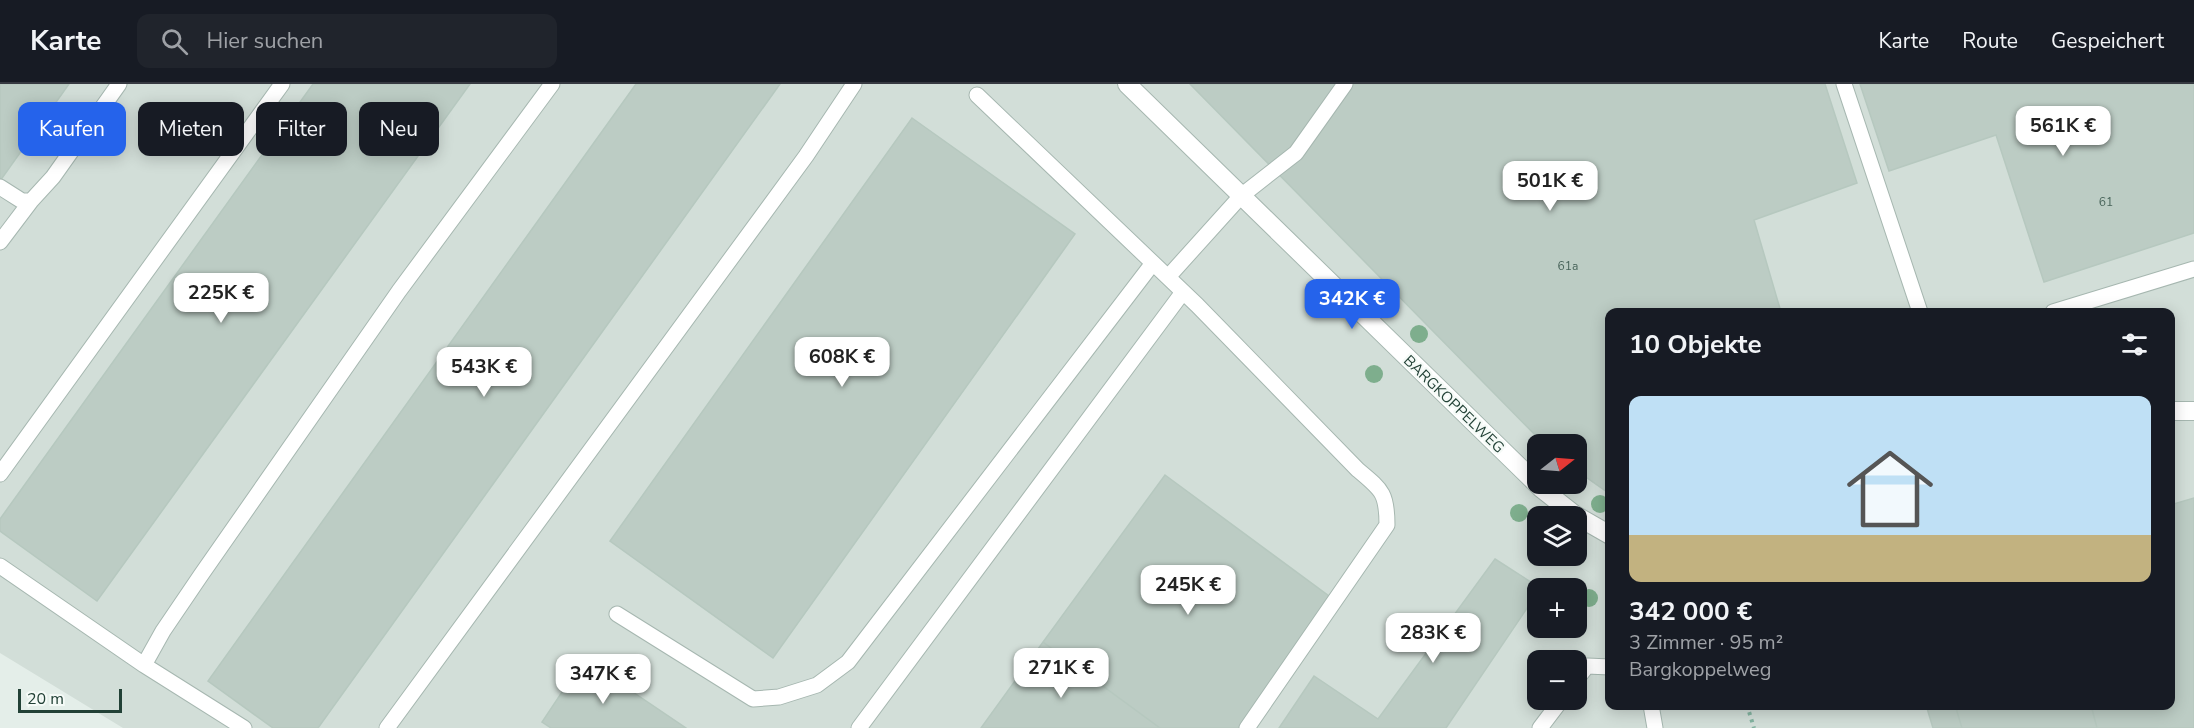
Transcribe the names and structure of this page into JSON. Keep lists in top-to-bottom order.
{
  "streets": {
    "street": ["BARGKOPPELWEG"]
  },
  "house_numbers": ["61", "61a"],
  "scale_bar": "20 m",
  "north": "right",
  "page": {
    "header": "Karte",
    "search": "Hier suchen",
    "nav": ["Karte", "Route", "Gespeichert"],
    "chip": [
      "Kaufen",
      "Mieten",
      "Filter",
      "Neu"
    ],
    "price": [
      "561K €",
      "501K €",
      "225K €",
      "342K €",
      "608K €",
      "543K €",
      "245K €",
      "283K €",
      "271K €",
      "347K €"
    ],
    "heading": "10 Objekte",
    "list": [
      {
        "name": "342 000 €",
        "note": "3 Zimmer · 95 m² · Bargkoppelweg"
      }
    ],
    "map_buttons": ["+", "−"],
    "scale": "20 m"
  }
}
